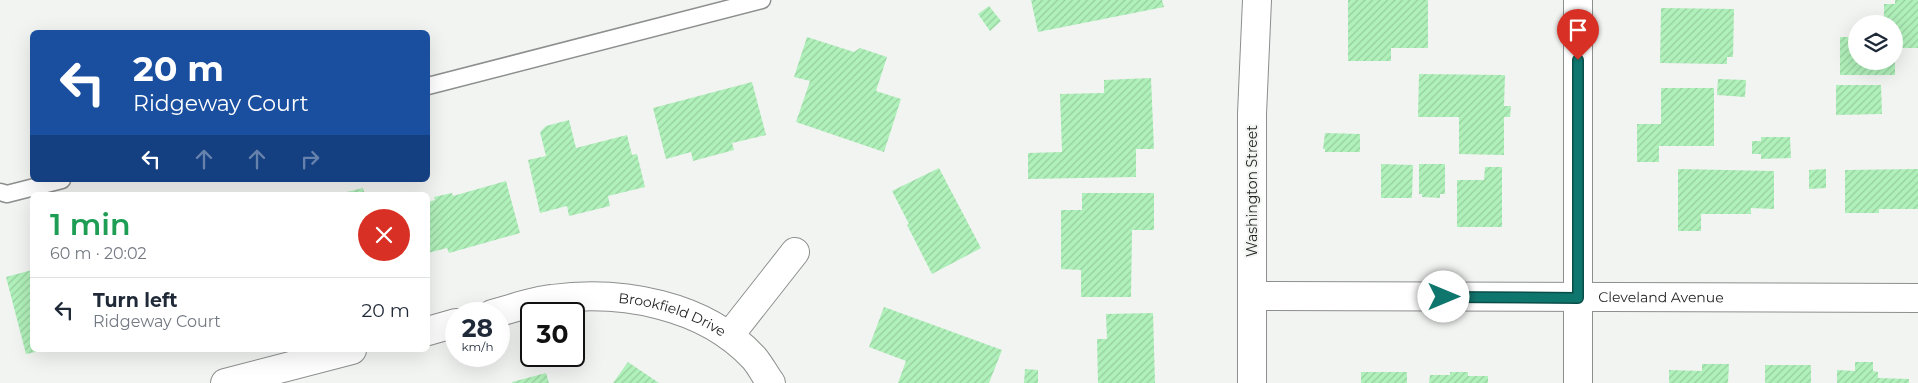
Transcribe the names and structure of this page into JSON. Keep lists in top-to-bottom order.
{
  "streets": {
    "street": ["Washington Street", "Cleveland Avenue", "Brookfield Drive"]
  },
  "crossings": [
    ["Washington Street", "Cleveland Avenue"]
  ],
  "page": {
    "turn": ["20 m", "Ridgeway Court"],
    "heading": ["1 min", "60 m · 20:02"],
    "list": [
      {
        "name": "Turn left",
        "note": "Ridgeway Court",
        "value": "20 m"
      }
    ],
    "speed": "28 km/h",
    "limit": "30"
  }
}
